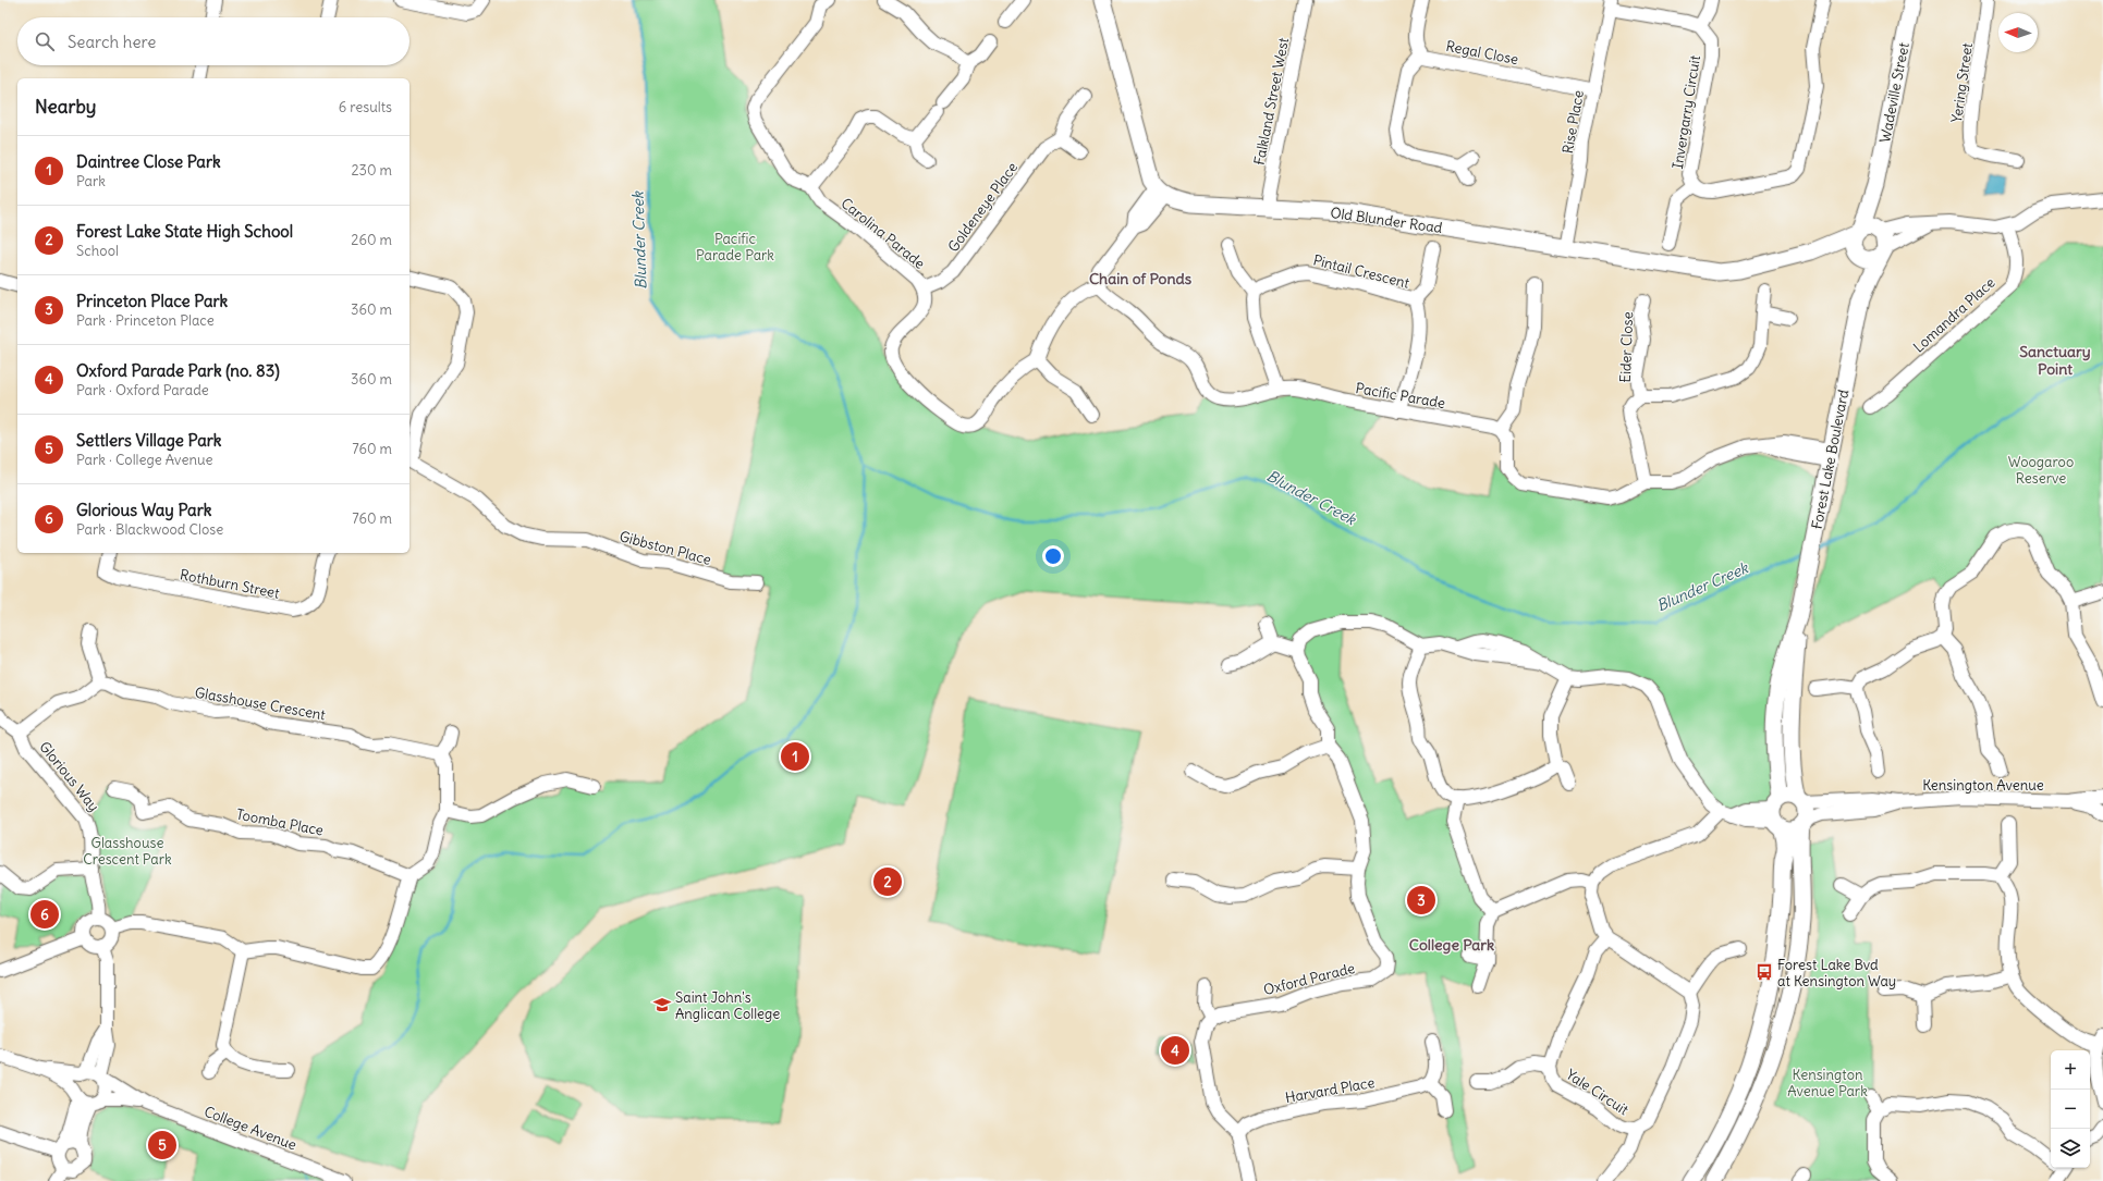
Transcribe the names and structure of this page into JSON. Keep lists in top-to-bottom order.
{
  "streets": {
    "main road": ["Wadeville Street", "Old Blunder Road", "Forest Lake Boulevard"],
    "street": [
      "Regal Close",
      "Yering Street",
      "Falkland Street West",
      "Invergarry Circuit",
      "Rise Place",
      "Goldeneye Place",
      "Carolina Parade",
      "Pintail Crescent",
      "Lomandra Place",
      "Eider Close",
      "Pacific Parade",
      "Gibbston Place",
      "Rothburn Street",
      "Glasshouse Crescent",
      "Glorious Way",
      "Kensington Avenue",
      "Toomba Place",
      "Oxford Parade",
      "Harvard Place",
      "Yale Circuit",
      "College Avenue"
    ]
  },
  "crossings": [
    ["Regal Close", "Rise Place"],
    ["Wadeville Street", "Old Blunder Road"],
    ["Wadeville Street", "Forest Lake Boulevard"],
    ["Falkland Street West", "Old Blunder Road"],
    ["Rise Place", "Old Blunder Road"],
    ["Goldeneye Place", "Carolina Parade"],
    ["Old Blunder Road", "Forest Lake Boulevard"],
    ["Pintail Crescent", "Pacific Parade"],
    ["Forest Lake Boulevard", "Kensington Avenue"]
  ],
  "districts": ["Chain of Ponds", "Sanctuary Point", "College Park"],
  "water": ["Blunder Creek"],
  "parks": [
    "Pacific Parade Park",
    "Woogaroo Reserve",
    "Glasshouse Crescent Park",
    "Kensington Avenue Park"
  ],
  "places": {
    "bus stop": ["Forest Lake Bvd at Kensington Way"],
    "school or university": ["Saint John's Anglican College"]
  },
  "north": "left",
  "page": {
    "search": "Search here",
    "heading": ["Nearby", "6 results"],
    "list": [
      {
        "mark": "1",
        "name": "Daintree Close Park",
        "note": "Park",
        "value": "230 m"
      },
      {
        "mark": "2",
        "name": "Forest Lake State High School",
        "note": "School",
        "value": "260 m"
      },
      {
        "mark": "3",
        "name": "Princeton Place Park",
        "note": "Park · Princeton Place",
        "value": "360 m"
      },
      {
        "mark": "4",
        "name": "Oxford Parade Park (no. 83)",
        "note": "Park · Oxford Parade",
        "value": "360 m"
      },
      {
        "mark": "5",
        "name": "Settlers Village Park",
        "note": "Park · College Avenue",
        "value": "760 m"
      },
      {
        "mark": "6",
        "name": "Glorious Way Park",
        "note": "Park · Blackwood Close",
        "value": "760 m"
      }
    ],
    "pins": [
      "1",
      "2",
      "3",
      "6",
      "4",
      "5"
    ],
    "map_buttons": ["+", "−"]
  }
}
